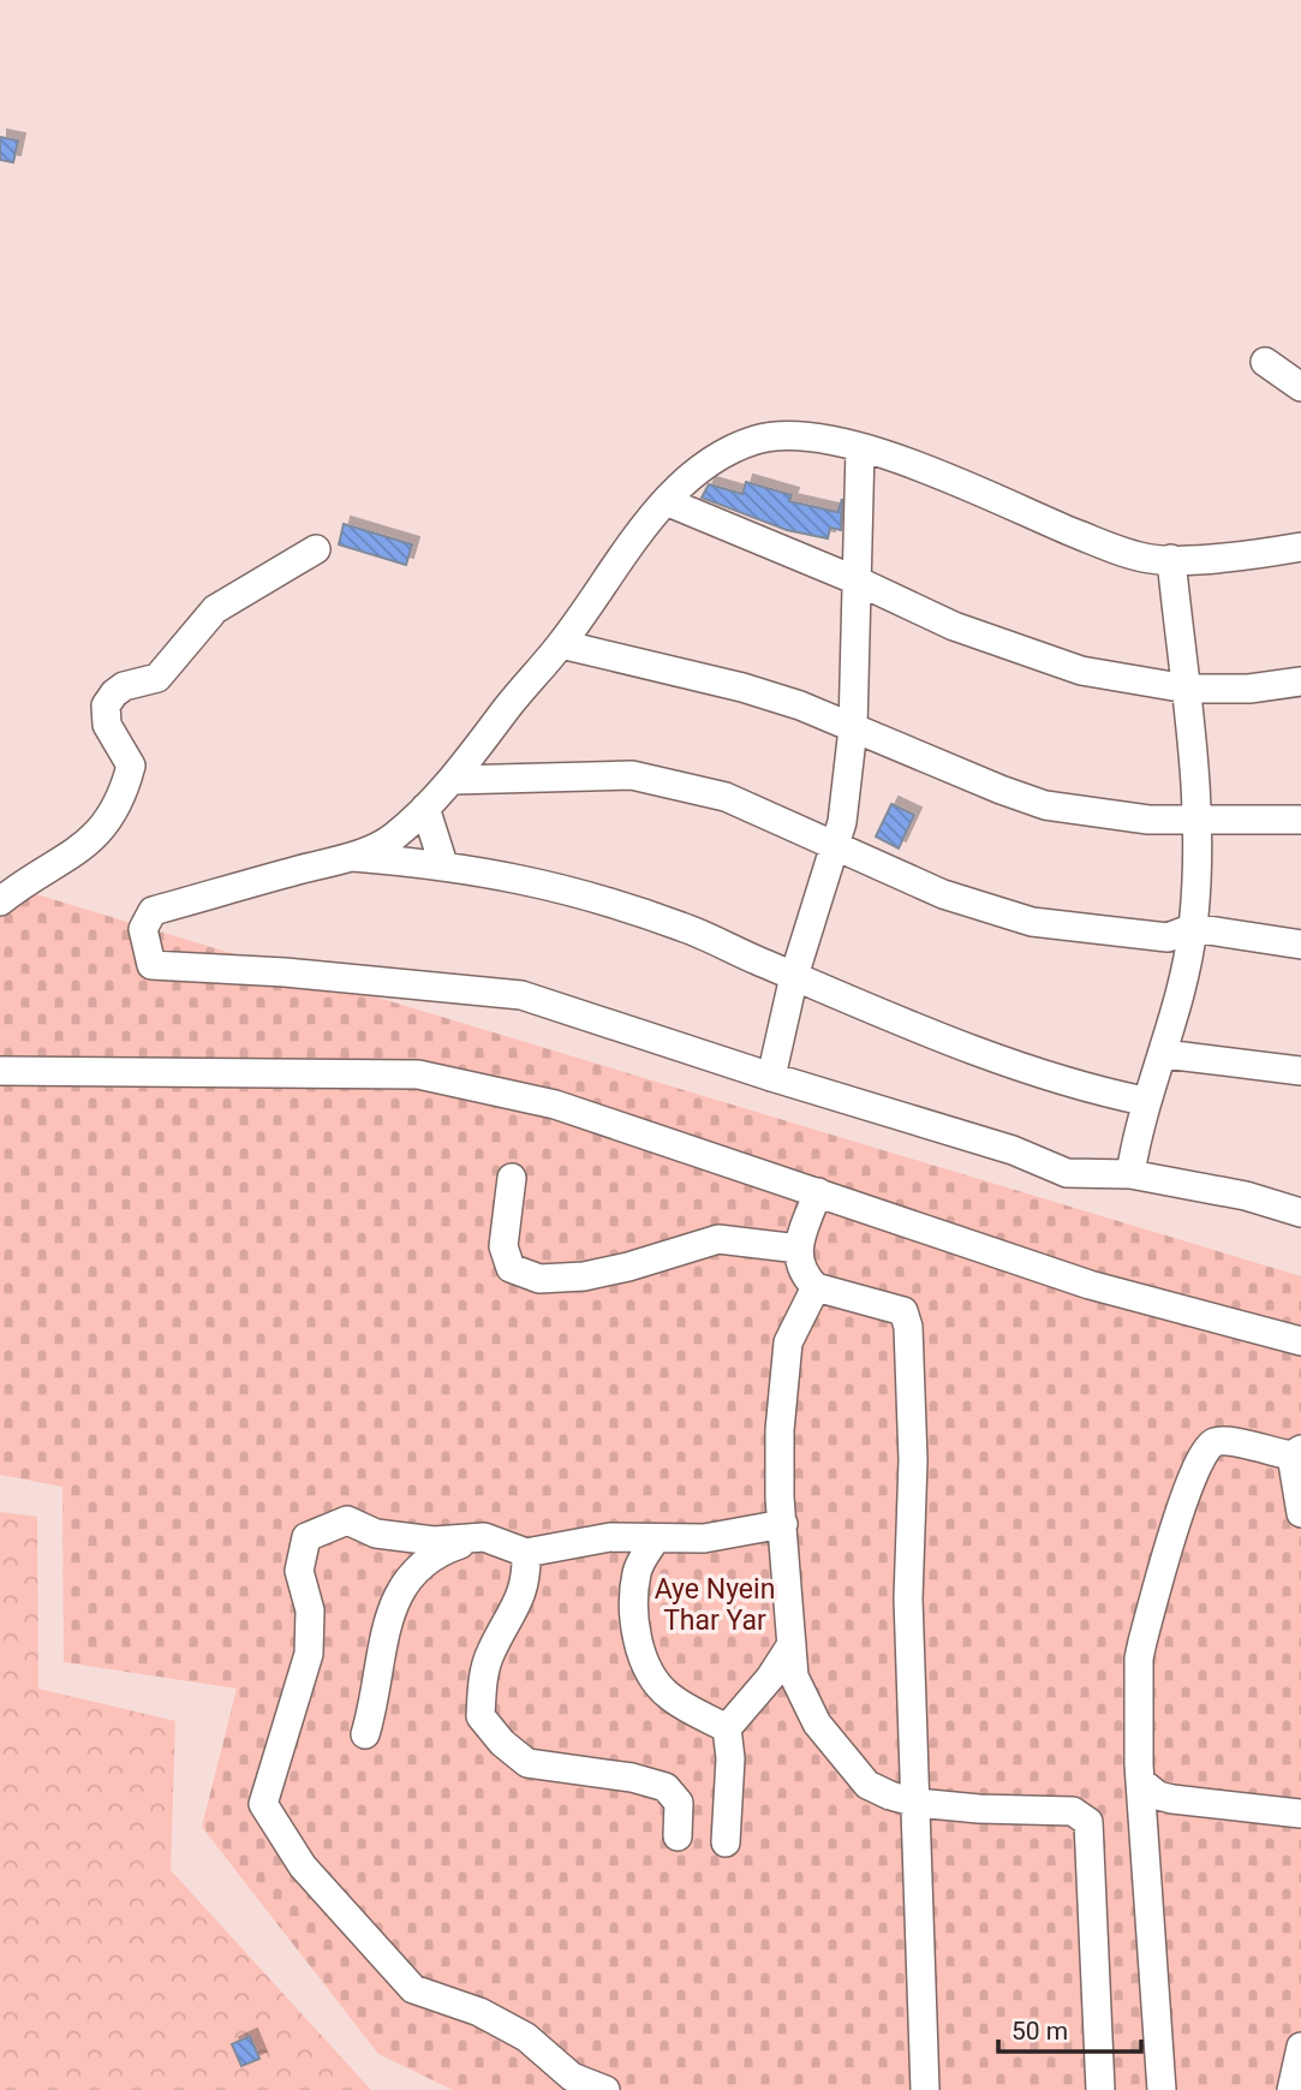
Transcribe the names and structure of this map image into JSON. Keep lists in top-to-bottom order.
{
  "parks": ["Aye Nyein Thar Yar"],
  "scale_bar": "50 m"
}
